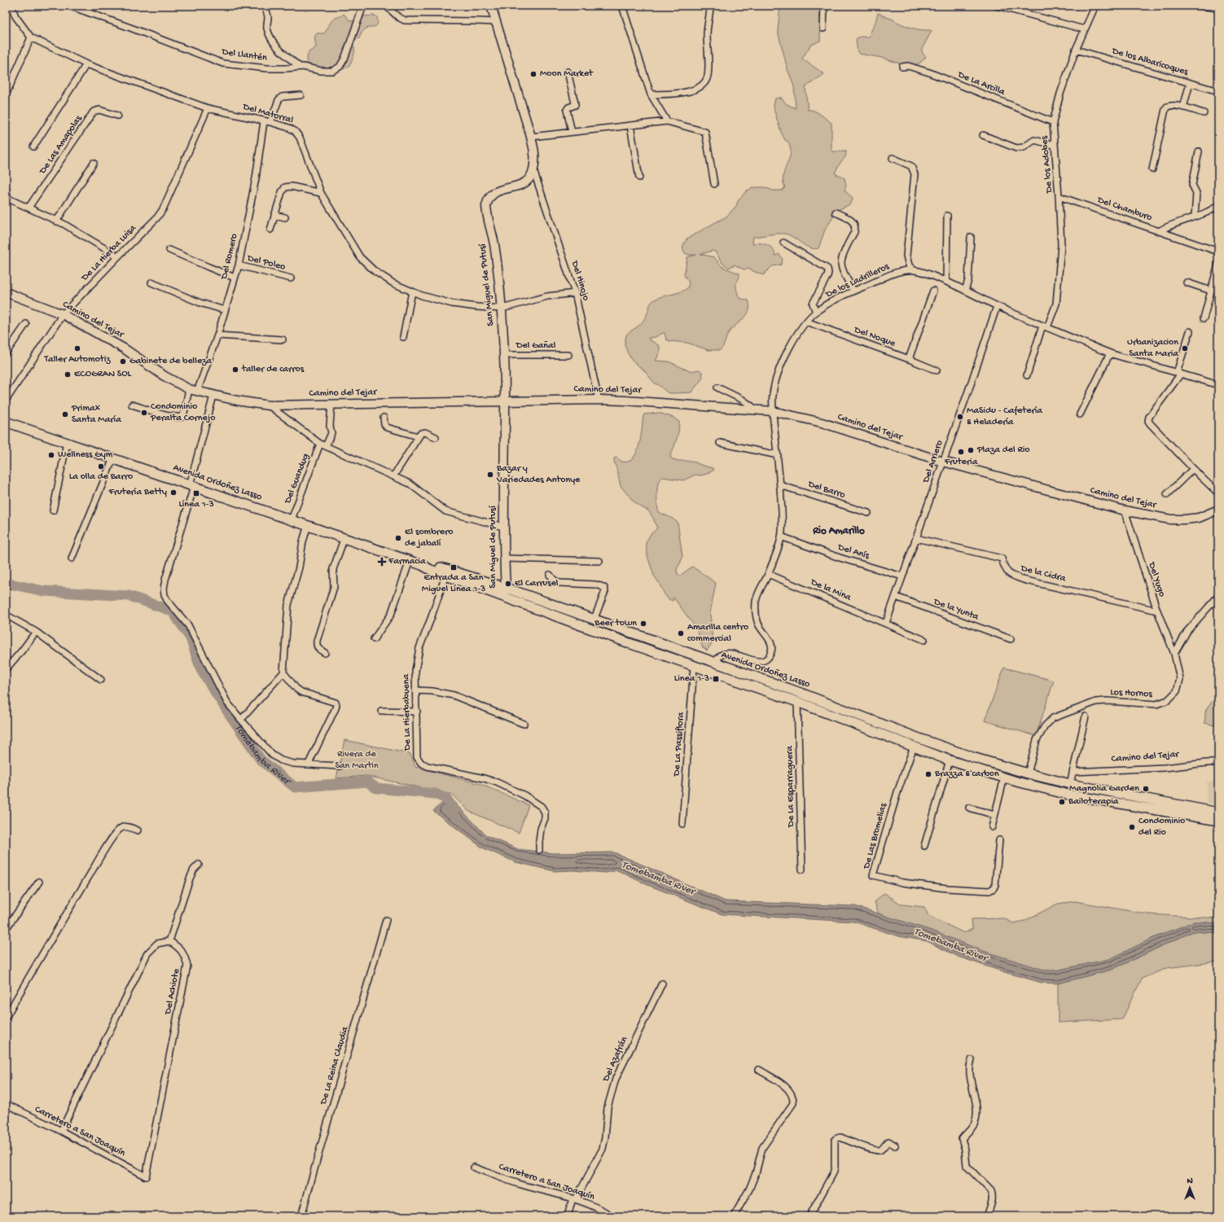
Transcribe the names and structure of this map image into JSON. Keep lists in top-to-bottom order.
{
  "streets": {
    "main road": ["Avenida Ordoñez Lasso"],
    "street": [
      "Del Llantén",
      "De los Albaricoques",
      "De La Arcilla",
      "Del Matorral",
      "De Las Amapolas",
      "De los Adobes",
      "Del Chamburo",
      "De La Hierba Luisa",
      "Del Romero",
      "Del Poleo",
      "Del Hinojo",
      "De los Ladrilleros",
      "San Miguel de Putusí",
      "Camino del Tejar",
      "Del Noque",
      "Del Gañal",
      "Del Arriero",
      "Del Guandug",
      "Del Barro",
      "Del Anís",
      "De la Cidra",
      "Del Yugo",
      "De la Mina",
      "De la Yunta",
      "Los Hornos",
      "De La Hierbabuena",
      "De La Passiflora",
      "De La Esparraguera",
      "De Las Bromelias",
      "Del Achiote",
      "Del Azafrán",
      "De La Reina Claudia",
      "Carretero a San Joaquín"
    ]
  },
  "crossings": [
    ["De los Albaricoques", "De los Adobes"],
    ["De La Arcilla", "De los Adobes"],
    ["Del Matorral", "De La Hierba Luisa"],
    ["Del Matorral", "Del Romero"],
    ["Del Matorral", "Del Hinojo"],
    ["Del Matorral", "San Miguel de Putusí"],
    ["De los Adobes", "Del Chamburo"],
    ["De los Adobes", "De los Ladrilleros"],
    ["De La Hierba Luisa", "Camino del Tejar"],
    ["Del Romero", "Del Poleo"],
    ["Del Romero", "Camino del Tejar"],
    ["Del Hinojo", "San Miguel de Putusí"],
    ["Del Hinojo", "Camino del Tejar"],
    ["De los Ladrilleros", "Camino del Tejar"],
    ["De los Ladrilleros", "Del Noque"],
    ["De los Ladrilleros", "Del Arriero"],
    ["De los Ladrilleros", "Avenida Ordoñez Lasso"],
    ["De los Ladrilleros", "Del Barro"],
    ["De los Ladrilleros", "Del Anís"],
    ["De los Ladrilleros", "De la Mina"],
    ["San Miguel de Putusí", "Camino del Tejar"],
    ["San Miguel de Putusí", "Del Gañal"],
    ["San Miguel de Putusí", "Avenida Ordoñez Lasso"],
    ["Camino del Tejar", "Del Arriero"],
    ["Camino del Tejar", "Del Yugo"],
    ["Del Arriero", "Del Anís"],
    ["Del Arriero", "De la Cidra"],
    ["Del Arriero", "De la Mina"],
    ["Del Arriero", "De la Yunta"],
    ["Del Guandug", "Avenida Ordoñez Lasso"],
    ["Avenida Ordoñez Lasso", "Los Hornos"],
    ["Avenida Ordoñez Lasso", "De La Hierbabuena"],
    ["Avenida Ordoñez Lasso", "De La Passiflora"],
    ["Avenida Ordoñez Lasso", "De La Esparraguera"],
    ["Avenida Ordoñez Lasso", "De Las Bromelias"],
    ["De la Cidra", "Del Yugo"],
    ["Del Yugo", "Los Hornos"],
    ["Del Achiote", "Carretero a San Joaquín"],
    ["Del Azafrán", "Carretero a San Joaquín"]
  ],
  "districts": ["Rio Amarillo"],
  "water": ["Tomebamba River"],
  "parks": ["Rivera de San Martin"],
  "places": {
    "other": [
      "Moon Market",
      "Taller Automotiz",
      "Urbanizacion Santa Maria",
      "Gabinete de belleza",
      "taller de carros",
      "ECOGRAN SOL",
      "Condominio Peralta Cornejo",
      "Primax Santa María",
      "MaSidu - Cafetería & Heladería",
      "Plaza del Rio",
      "Fruteria",
      "Wellness Gym",
      "La olla de Barro",
      "Bazar y Variedades Antonye",
      "Frutería Betty",
      "El sombrero de jabalí",
      "El Carrusel",
      "Beer town",
      "Amarilla centro commercial",
      "Brazza & carbon",
      "Magnolia Garden",
      "Bailoterapia",
      "Condominio del Rio"
    ],
    "transit": ["Línea 1-3", "Entrada a San Miguel Línea 1-3", "Linea 1-3"],
    "health": ["Farmacia"]
  },
  "north": "top"
}
